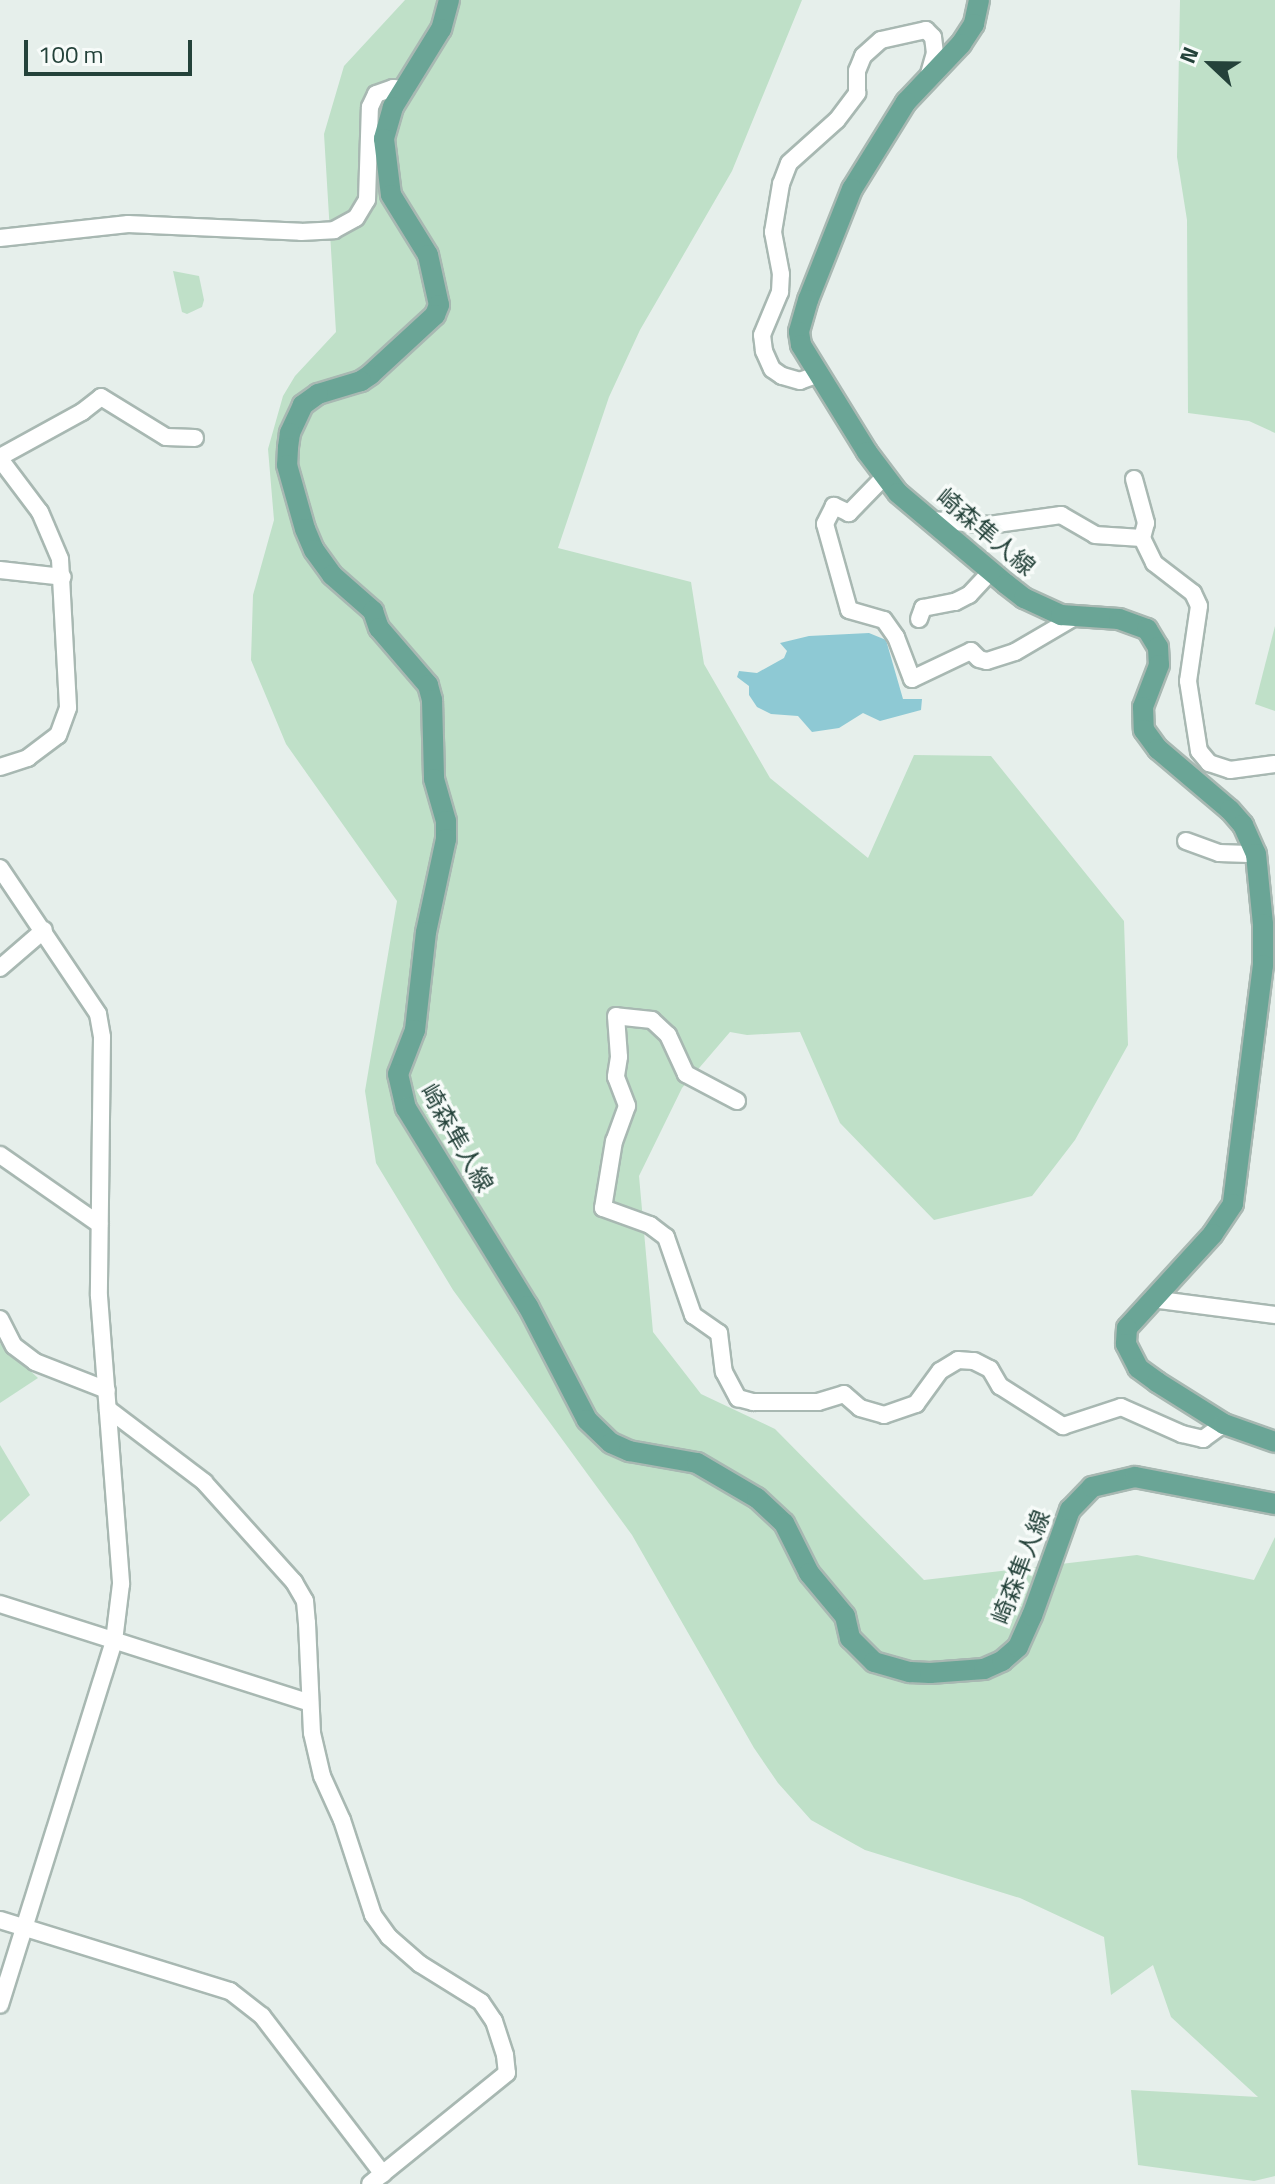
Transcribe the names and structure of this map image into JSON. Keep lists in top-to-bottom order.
{
  "streets": {
    "main road": ["崎森隼人線"]
  },
  "scale_bar": "100 m",
  "north": "left"
}
